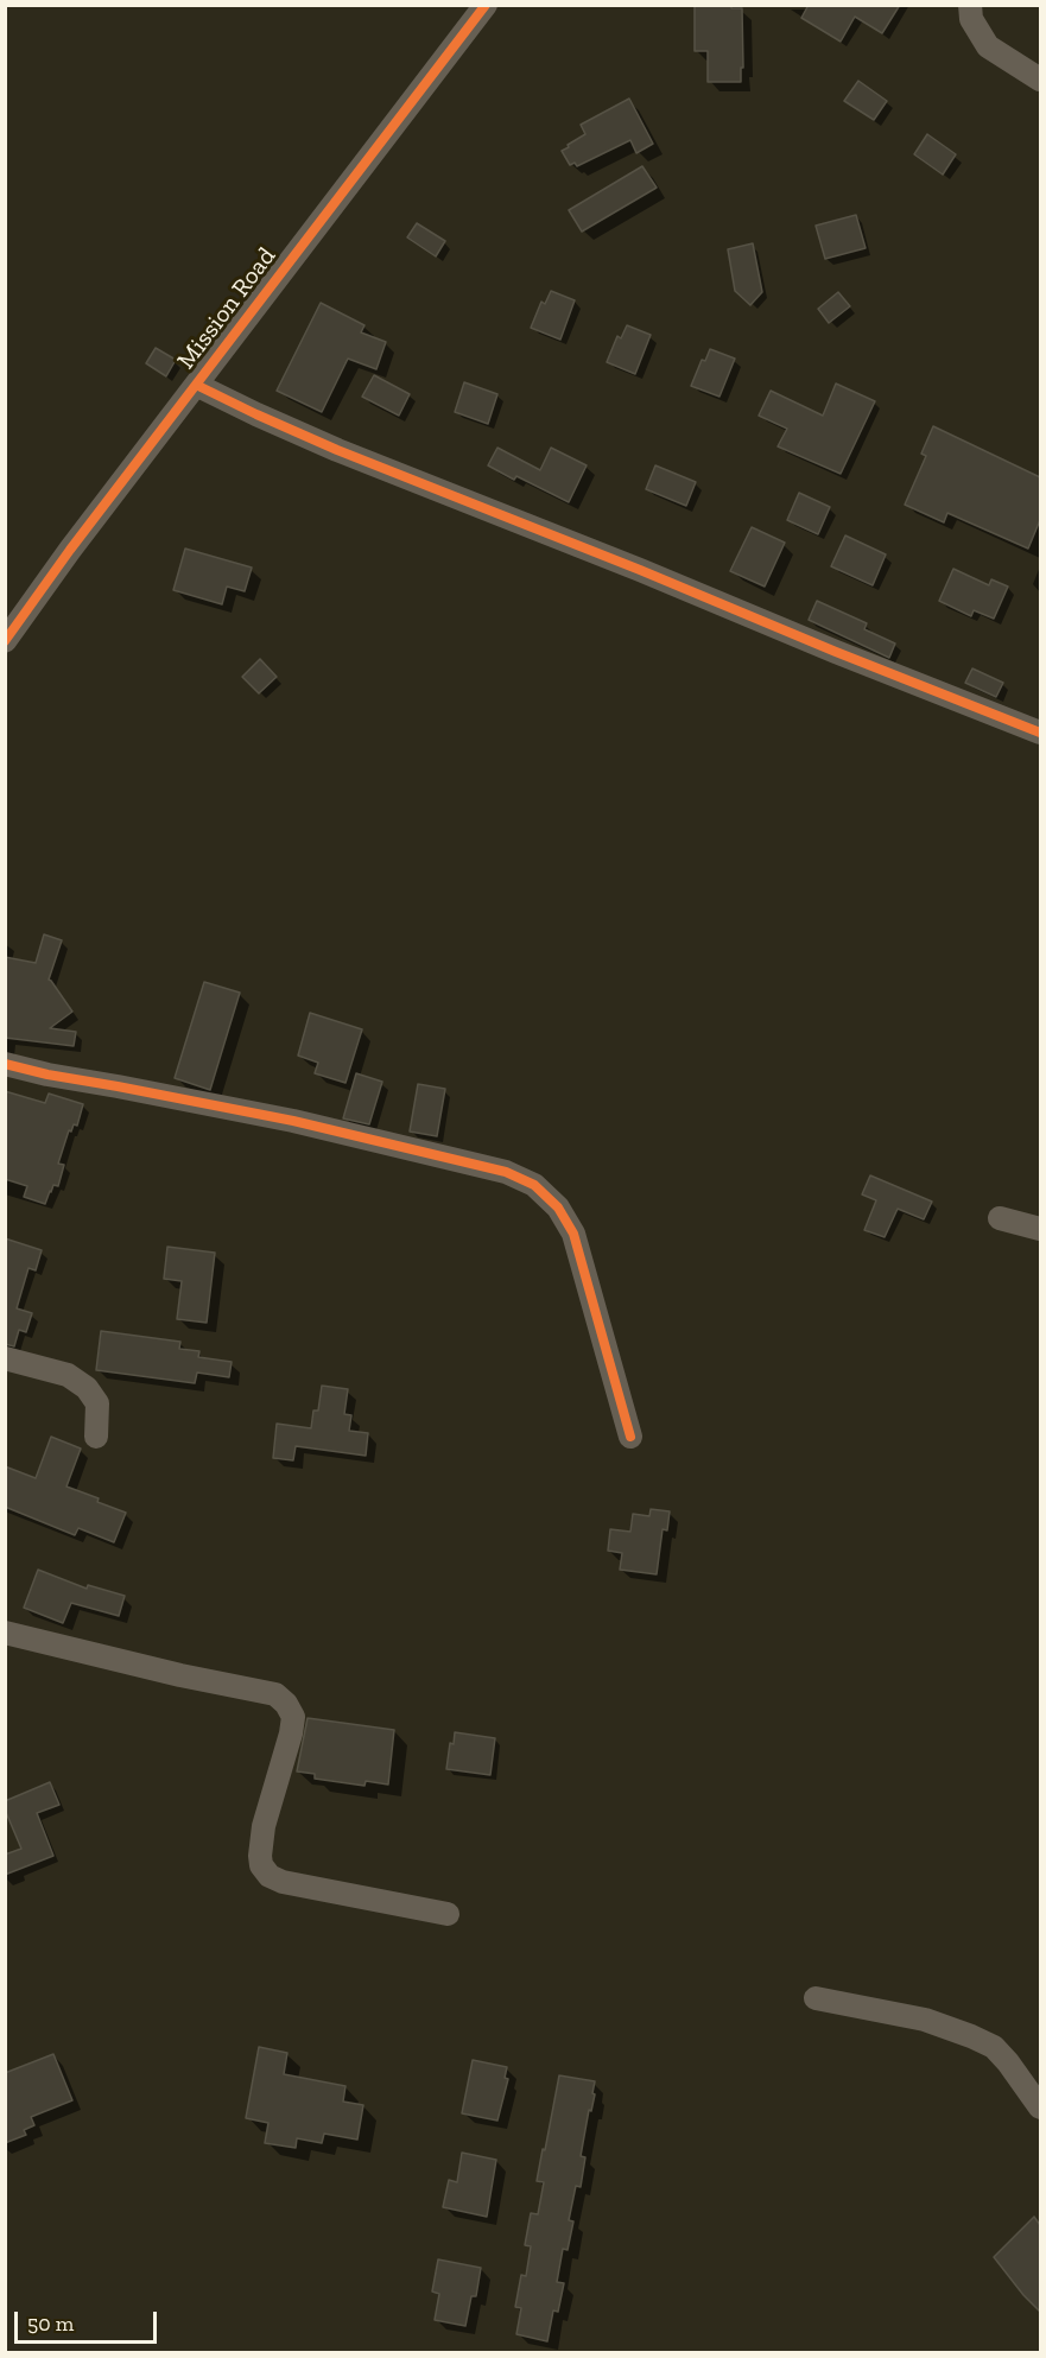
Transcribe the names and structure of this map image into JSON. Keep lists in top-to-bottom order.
{
  "streets": {
    "street": ["Mission Road"]
  },
  "scale_bar": "50 m"
}
